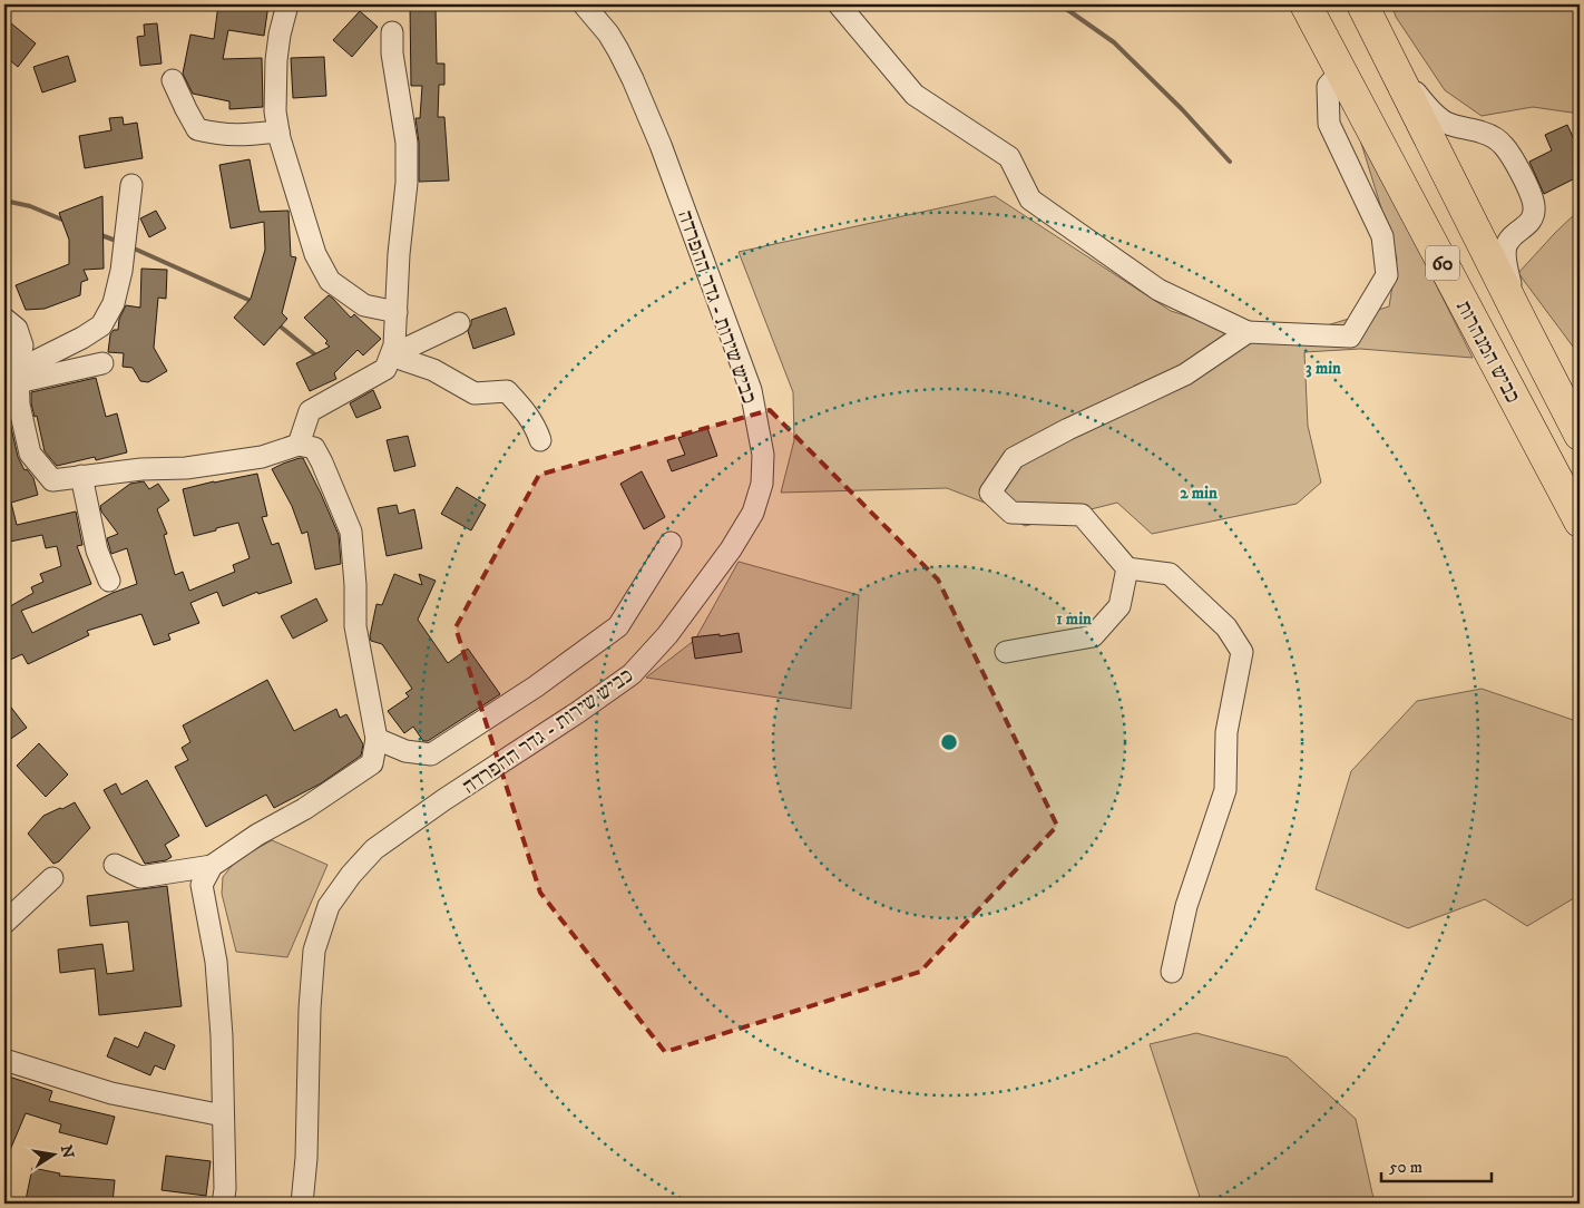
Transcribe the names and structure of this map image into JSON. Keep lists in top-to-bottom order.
{
  "streets": {
    "highway": ["60", "כביש המנהרות"],
    "street": ["כביש שירות - גדר ההפרדה"]
  },
  "scale_bar": "50 m",
  "north": "right",
  "rings": ["3 min", "2 min", "1 min"]
}
